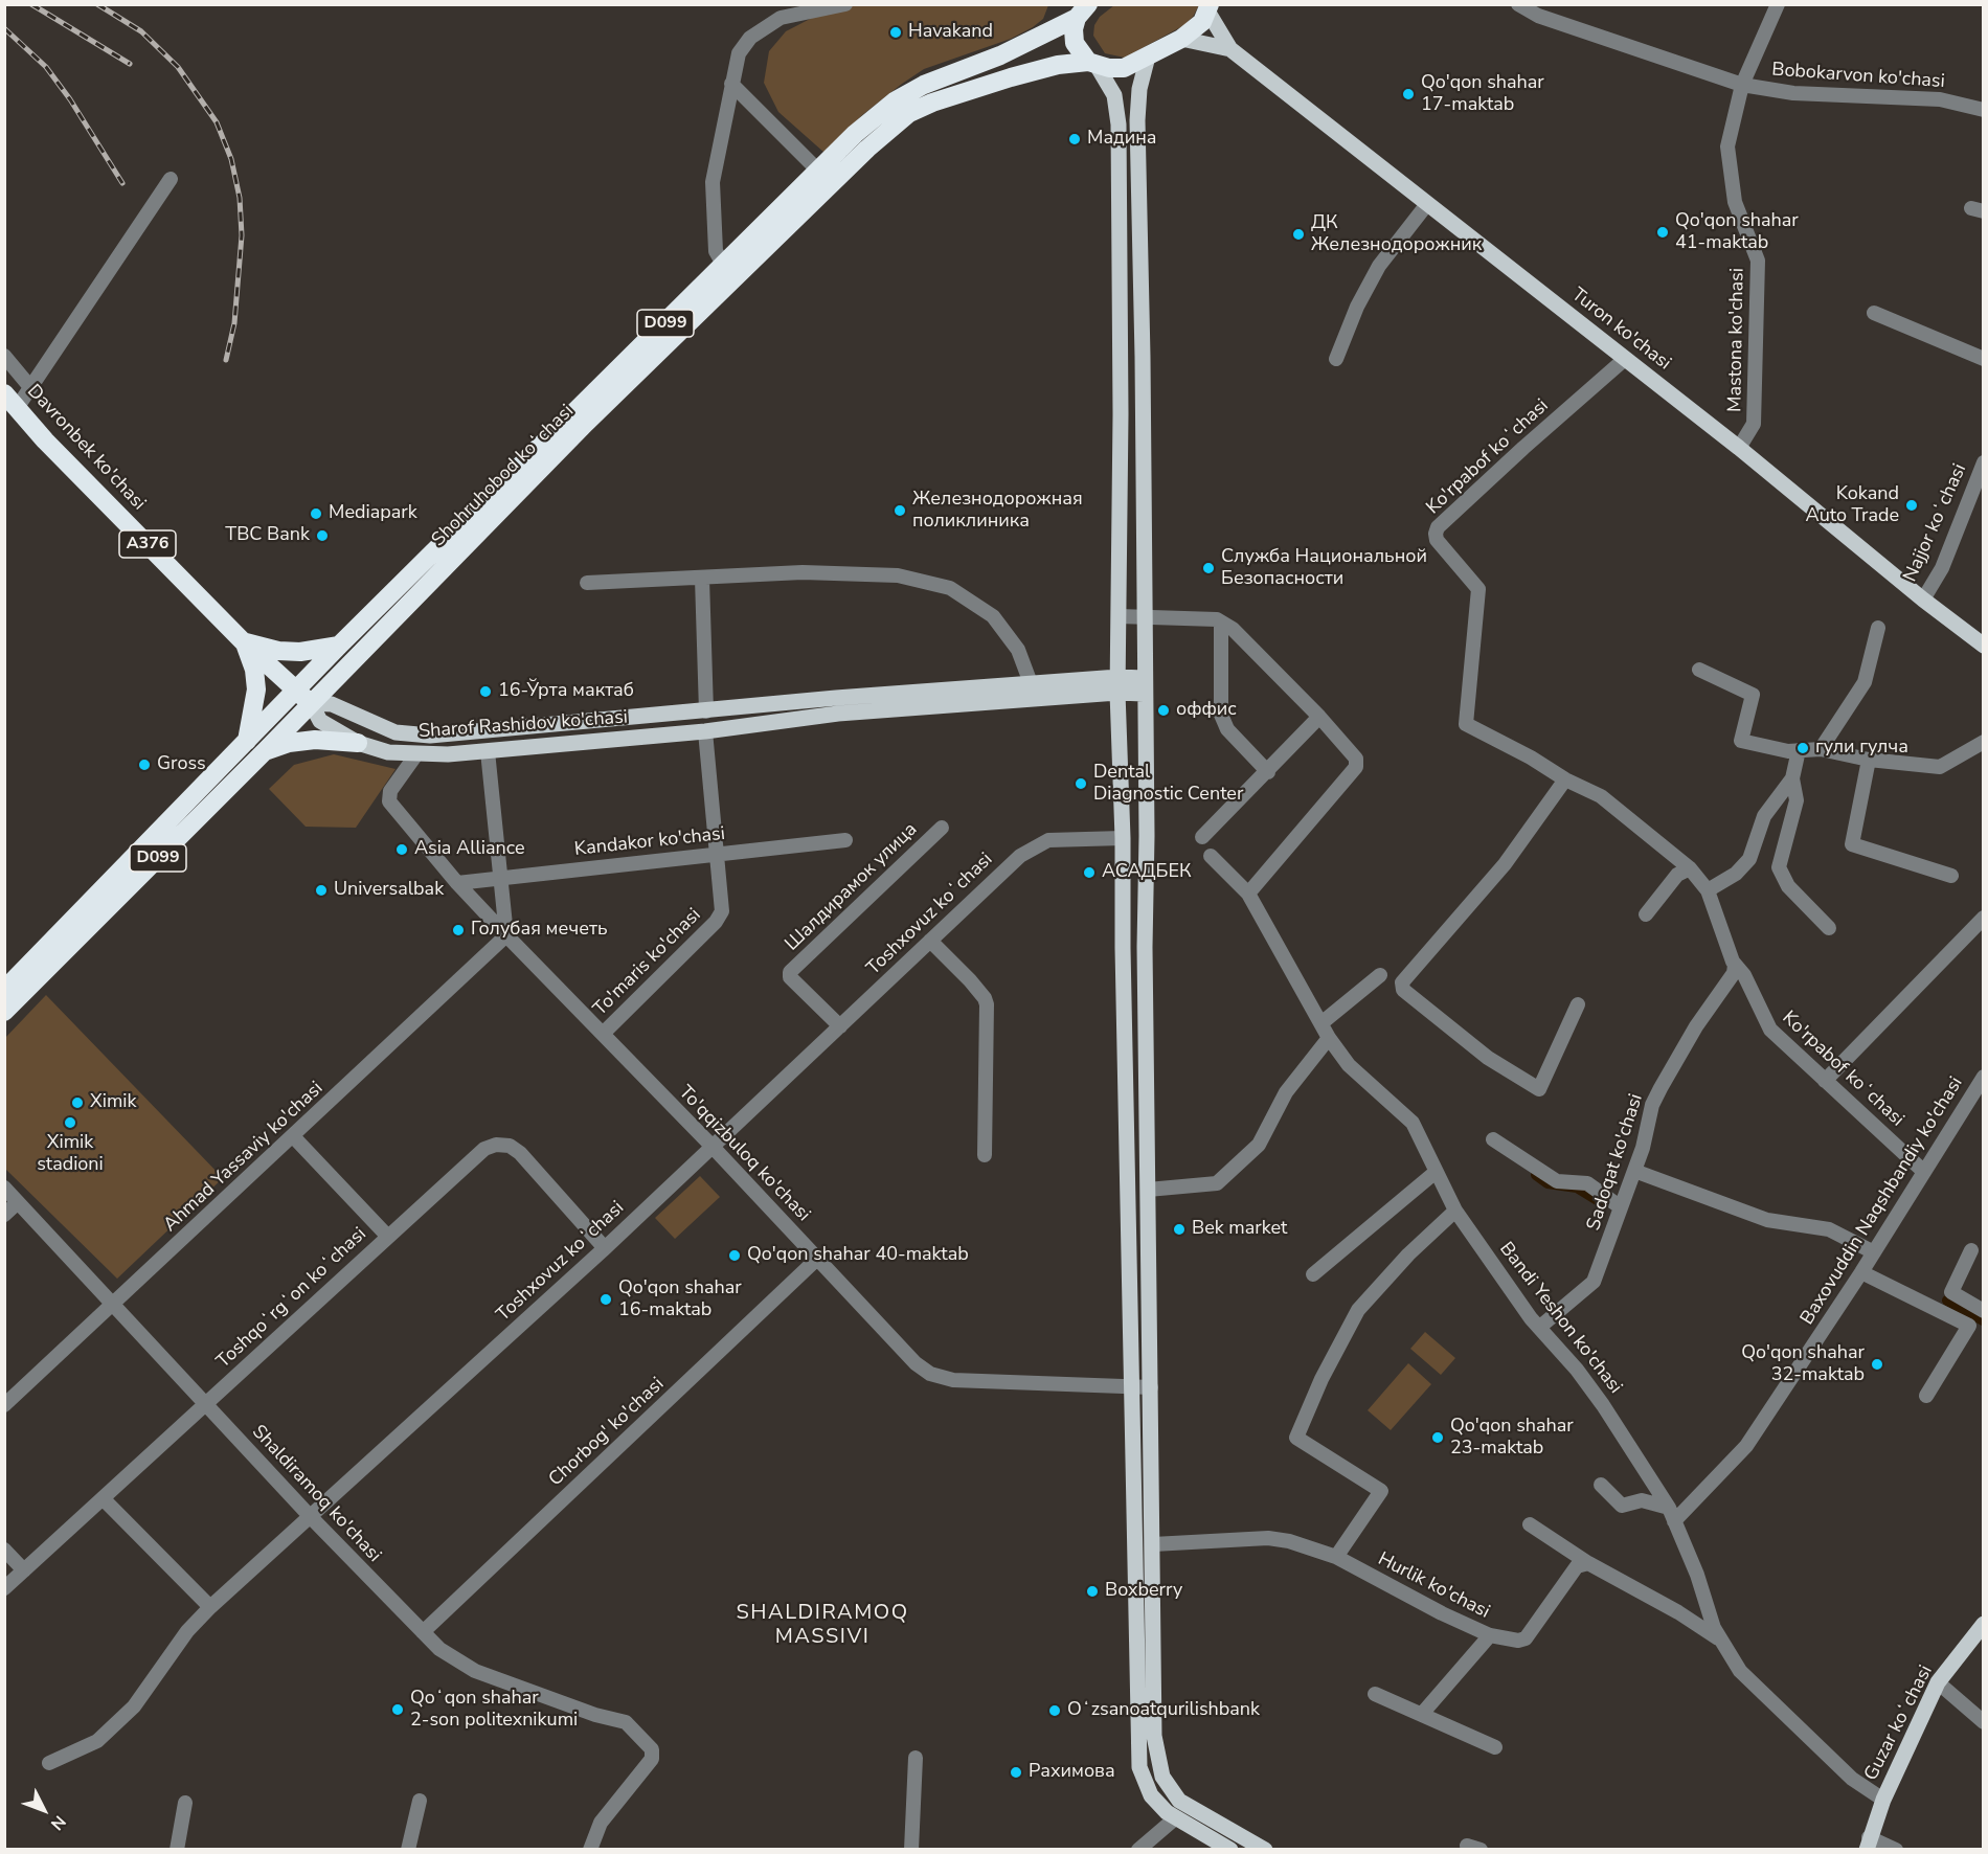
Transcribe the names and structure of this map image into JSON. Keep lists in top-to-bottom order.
{
  "streets": {
    "highway": [
      "D099",
      "Davronbek ko'chasi",
      "Shohruhobod koʻchasi",
      "A376"
    ],
    "main road": ["Turon ko'chasi", "Sharof Rashidov ko'chasi", "Guzar koʻchasi"],
    "street": [
      "Bobokarvon ko'chasi",
      "Mastona ko'chasi",
      "Ko'rpabof koʻchasi",
      "Najjor koʻchasi",
      "Kandakor ko'chasi",
      "Шалдирамок улица",
      "Toshxovuz koʻchasi",
      "To'maris ko'chasi",
      "To'qqizbuloq ko'chasi",
      "Ahmad Yassaviy ko'chasi",
      "Sadoqat ko'chasi",
      "Baxovuddin Naqshbandiy ko'chasi",
      "Toshqoʻrgʻon koʻchasi",
      "Bandi Yeshon ko'chasi",
      "Chorbog' ko'chasi",
      "Shaldiramoq ko'chasi",
      "Hurlik ko'chasi"
    ]
  },
  "crossings": [
    ["Bobokarvon ko'chasi", "Mastona ko'chasi"],
    ["D099", "Turon ko'chasi"],
    ["D099", "Shohruhobod koʻchasi"],
    ["Turon ko'chasi", "Mastona ko'chasi"],
    ["Turon ko'chasi", "Ko'rpabof koʻchasi"],
    ["Turon ko'chasi", "Najjor koʻchasi"],
    ["Davronbek ko'chasi", "Shohruhobod koʻchasi"],
    ["Davronbek ko'chasi", "Sharof Rashidov ko'chasi"],
    ["Ko'rpabof koʻchasi", "Sadoqat ko'chasi"],
    ["Ko'rpabof koʻchasi", "Baxovuddin Naqshbandiy ko'chasi"],
    ["Shohruhobod koʻchasi", "Sharof Rashidov ko'chasi"],
    ["Sharof Rashidov ko'chasi", "To'maris ko'chasi"],
    ["Sharof Rashidov ko'chasi", "To'qqizbuloq ko'chasi"],
    ["Kandakor ko'chasi", "To'maris ko'chasi"],
    ["Kandakor ko'chasi", "To'qqizbuloq ko'chasi"],
    ["Шалдирамок улица", "Toshxovuz koʻchasi"],
    ["Toshxovuz koʻchasi", "To'qqizbuloq ko'chasi"],
    ["Toshxovuz koʻchasi", "Toshqoʻrgʻon koʻchasi"],
    ["Toshxovuz koʻchasi", "Shaldiramoq ko'chasi"],
    ["To'maris ko'chasi", "To'qqizbuloq ko'chasi"],
    ["To'qqizbuloq ko'chasi", "Ahmad Yassaviy ko'chasi"],
    ["To'qqizbuloq ko'chasi", "Chorbog' ko'chasi"],
    ["Ahmad Yassaviy ko'chasi", "Shaldiramoq ko'chasi"],
    ["Sadoqat ko'chasi", "Bandi Yeshon ko'chasi"],
    ["Baxovuddin Naqshbandiy ko'chasi", "Bandi Yeshon ko'chasi"],
    ["Toshqoʻrgʻon koʻchasi", "Shaldiramoq ko'chasi"],
    ["Bandi Yeshon ko'chasi", "Guzar koʻchasi"],
    ["Chorbog' ko'chasi", "Shaldiramoq ko'chasi"]
  ],
  "districts": ["SHALDIRAMOQ MASSIVI"],
  "places": [
    "Havakand",
    "Qo'qon shahar 17-maktab",
    "Мадина",
    "Qo'qon shahar 41-maktab",
    "ДК Железнодорожник",
    "Kokand Auto Trade",
    "Железнодорожная поликлиника",
    "Mediapark",
    "TBC Bank",
    "Служба Национальной Безопасности",
    "16-Ўрта мактаб",
    "оффис",
    "гули гулча",
    "Gross",
    "Dental Diagnostic Center",
    "Asia Alliance",
    "АСАДБЕК",
    "Universalbak",
    "Голубая мечеть",
    "Ximik",
    "Ximik stadioni",
    "Bek market",
    "Qo'qon shahar 40-maktab",
    "Qo'qon shahar 16-maktab",
    "Qo'qon shahar 32-maktab",
    "Qo'qon shahar 23-maktab",
    "Boxberry",
    "Qoʻqon shahar 2-son politexnikumi",
    "Oʻzsanoatqurilishbank",
    "Рахимова"
  ],
  "north": "bottom right"
}
